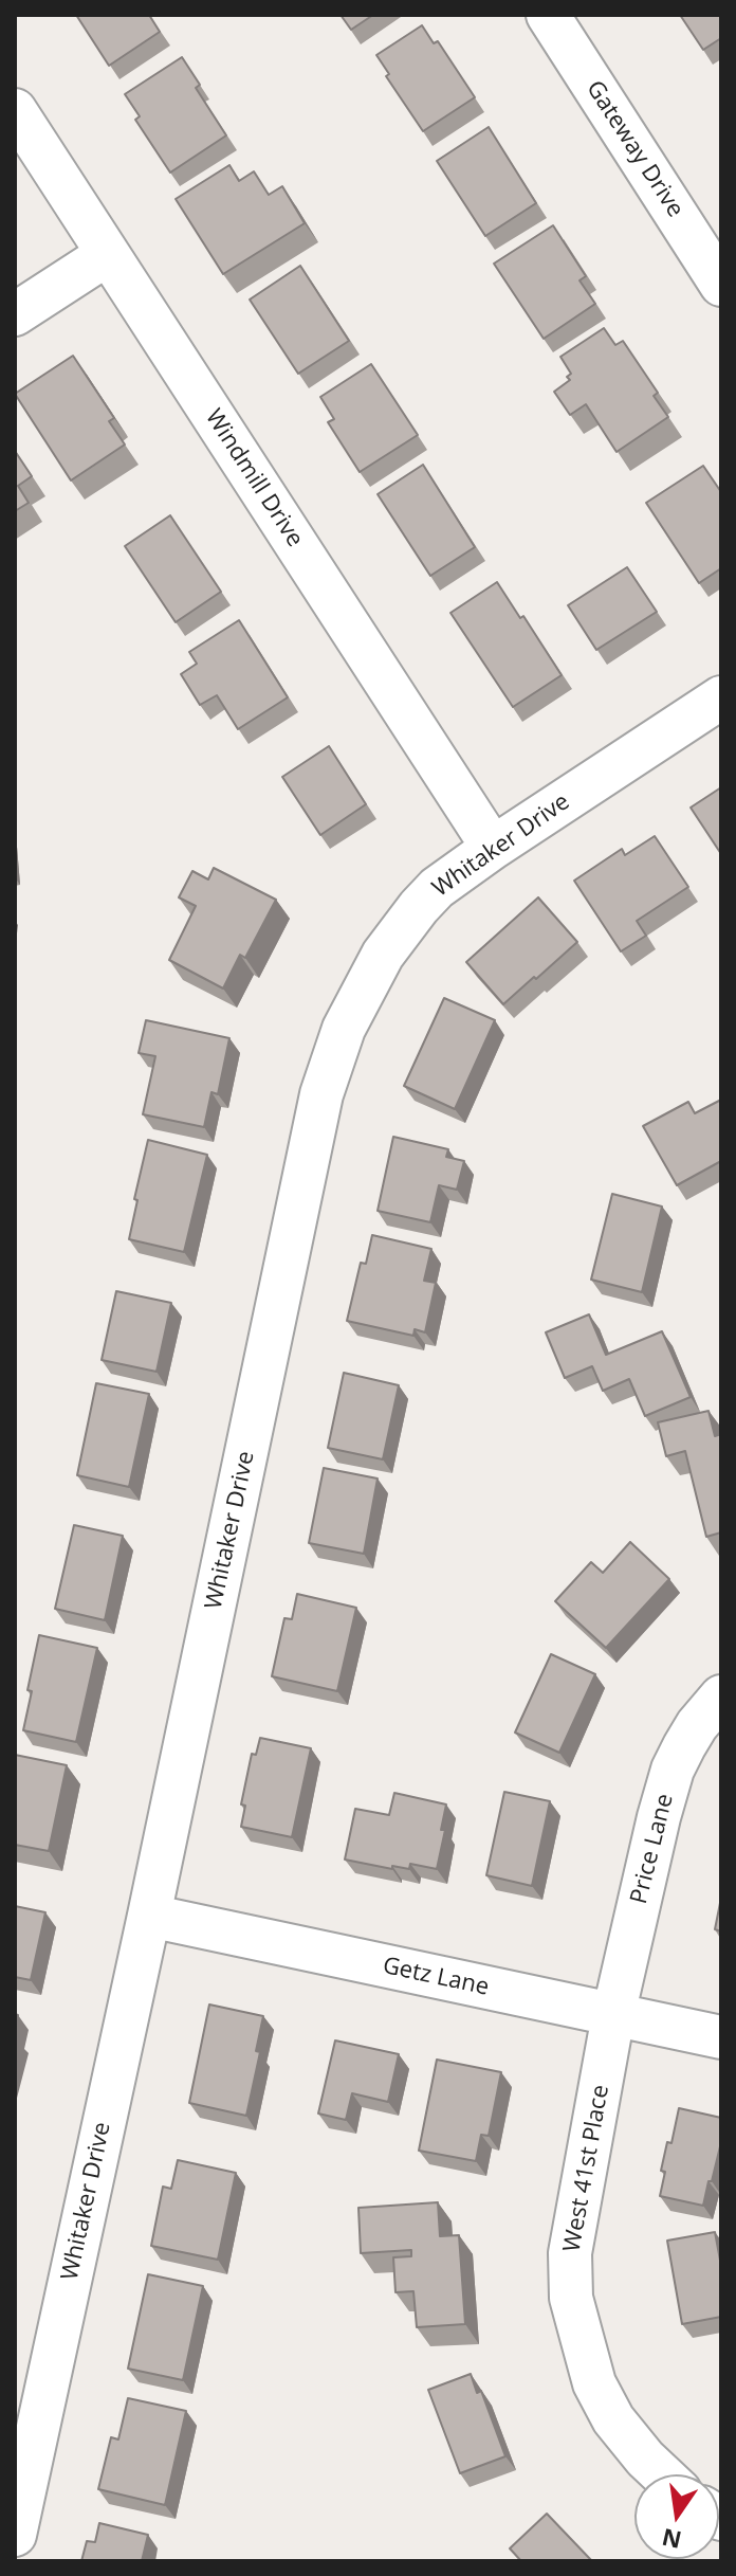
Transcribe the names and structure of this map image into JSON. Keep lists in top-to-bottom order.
{
  "streets": {
    "street": [
      "Gateway Drive",
      "Windmill Drive",
      "Whitaker Drive",
      "Price Lane",
      "Getz Lane",
      "West 41st Place"
    ]
  },
  "crossings": [
    ["Windmill Drive", "Whitaker Drive"],
    ["Whitaker Drive", "Getz Lane"],
    ["Price Lane", "Getz Lane"],
    ["Price Lane", "West 41st Place"],
    ["Getz Lane", "West 41st Place"]
  ],
  "north": "bottom"
}
